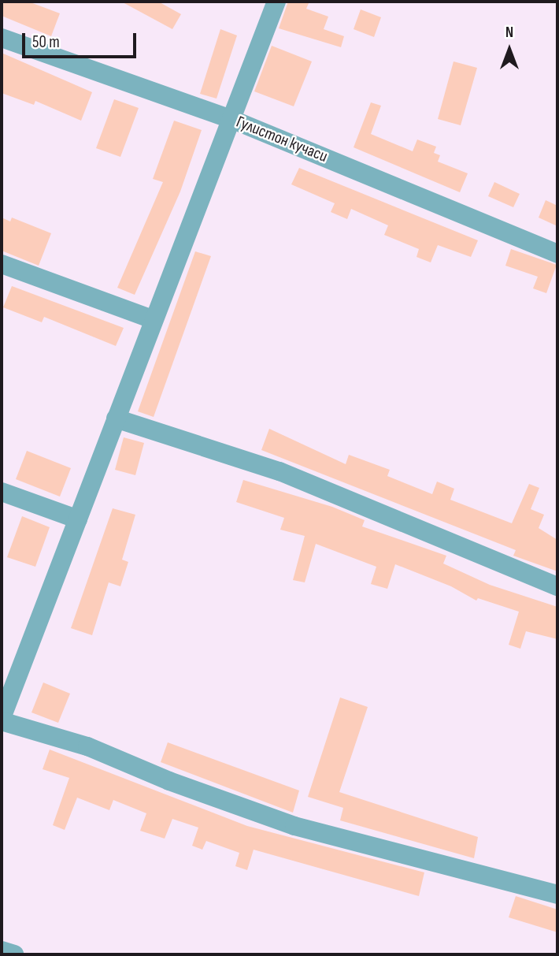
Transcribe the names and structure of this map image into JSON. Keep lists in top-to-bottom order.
{
  "streets": {
    "street": ["Гулистон кучаси"]
  },
  "scale_bar": "50 m",
  "north": "top"
}
